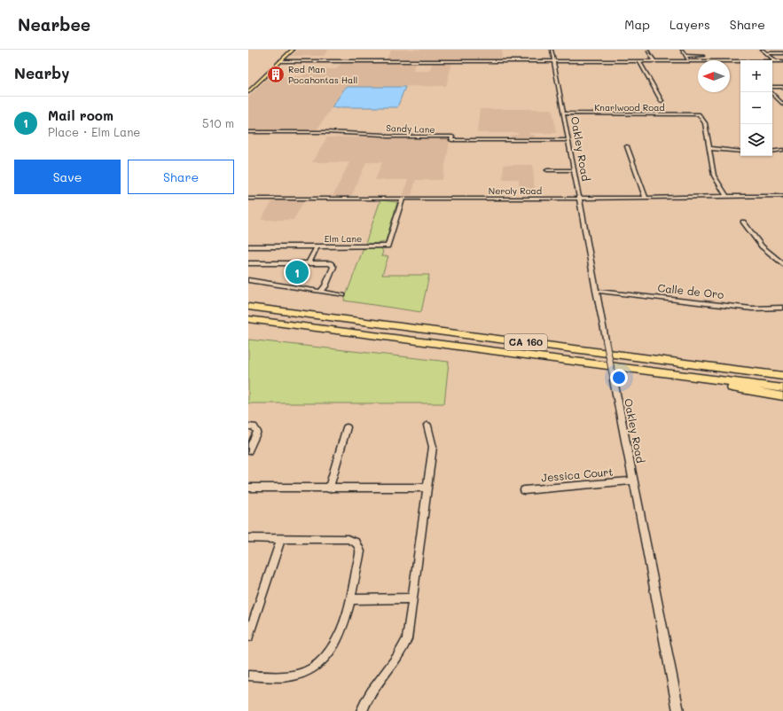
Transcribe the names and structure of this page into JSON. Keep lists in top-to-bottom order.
{
  "streets": {
    "highway": ["CA 160"],
    "street": [
      "Knarlwood Road",
      "Sandy Lane",
      "Oakley Road",
      "Neroly Road",
      "Elm Lane",
      "Calle de Oro",
      "Jessica Court"
    ]
  },
  "crossings": [
    ["Knarlwood Road", "Oakley Road"],
    ["Sandy Lane", "Oakley Road"],
    ["Oakley Road", "Neroly Road"],
    ["Oakley Road", "Calle de Oro"],
    ["Oakley Road", "Jessica Court"],
    ["Neroly Road", "Elm Lane"]
  ],
  "places": {
    "building": ["Red Man Pocahontas Hall"]
  },
  "north": "left",
  "page": {
    "header": "Nearbee",
    "nav": ["Map", "Layers", "Share"],
    "heading": "Nearby",
    "map_buttons": ["+", "−"],
    "list": [
      {
        "mark": "1",
        "name": "Mail room",
        "note": "Place · Elm Lane",
        "value": "510 m"
      }
    ],
    "buttons": ["Save", "Share"],
    "pins": "1"
  }
}
